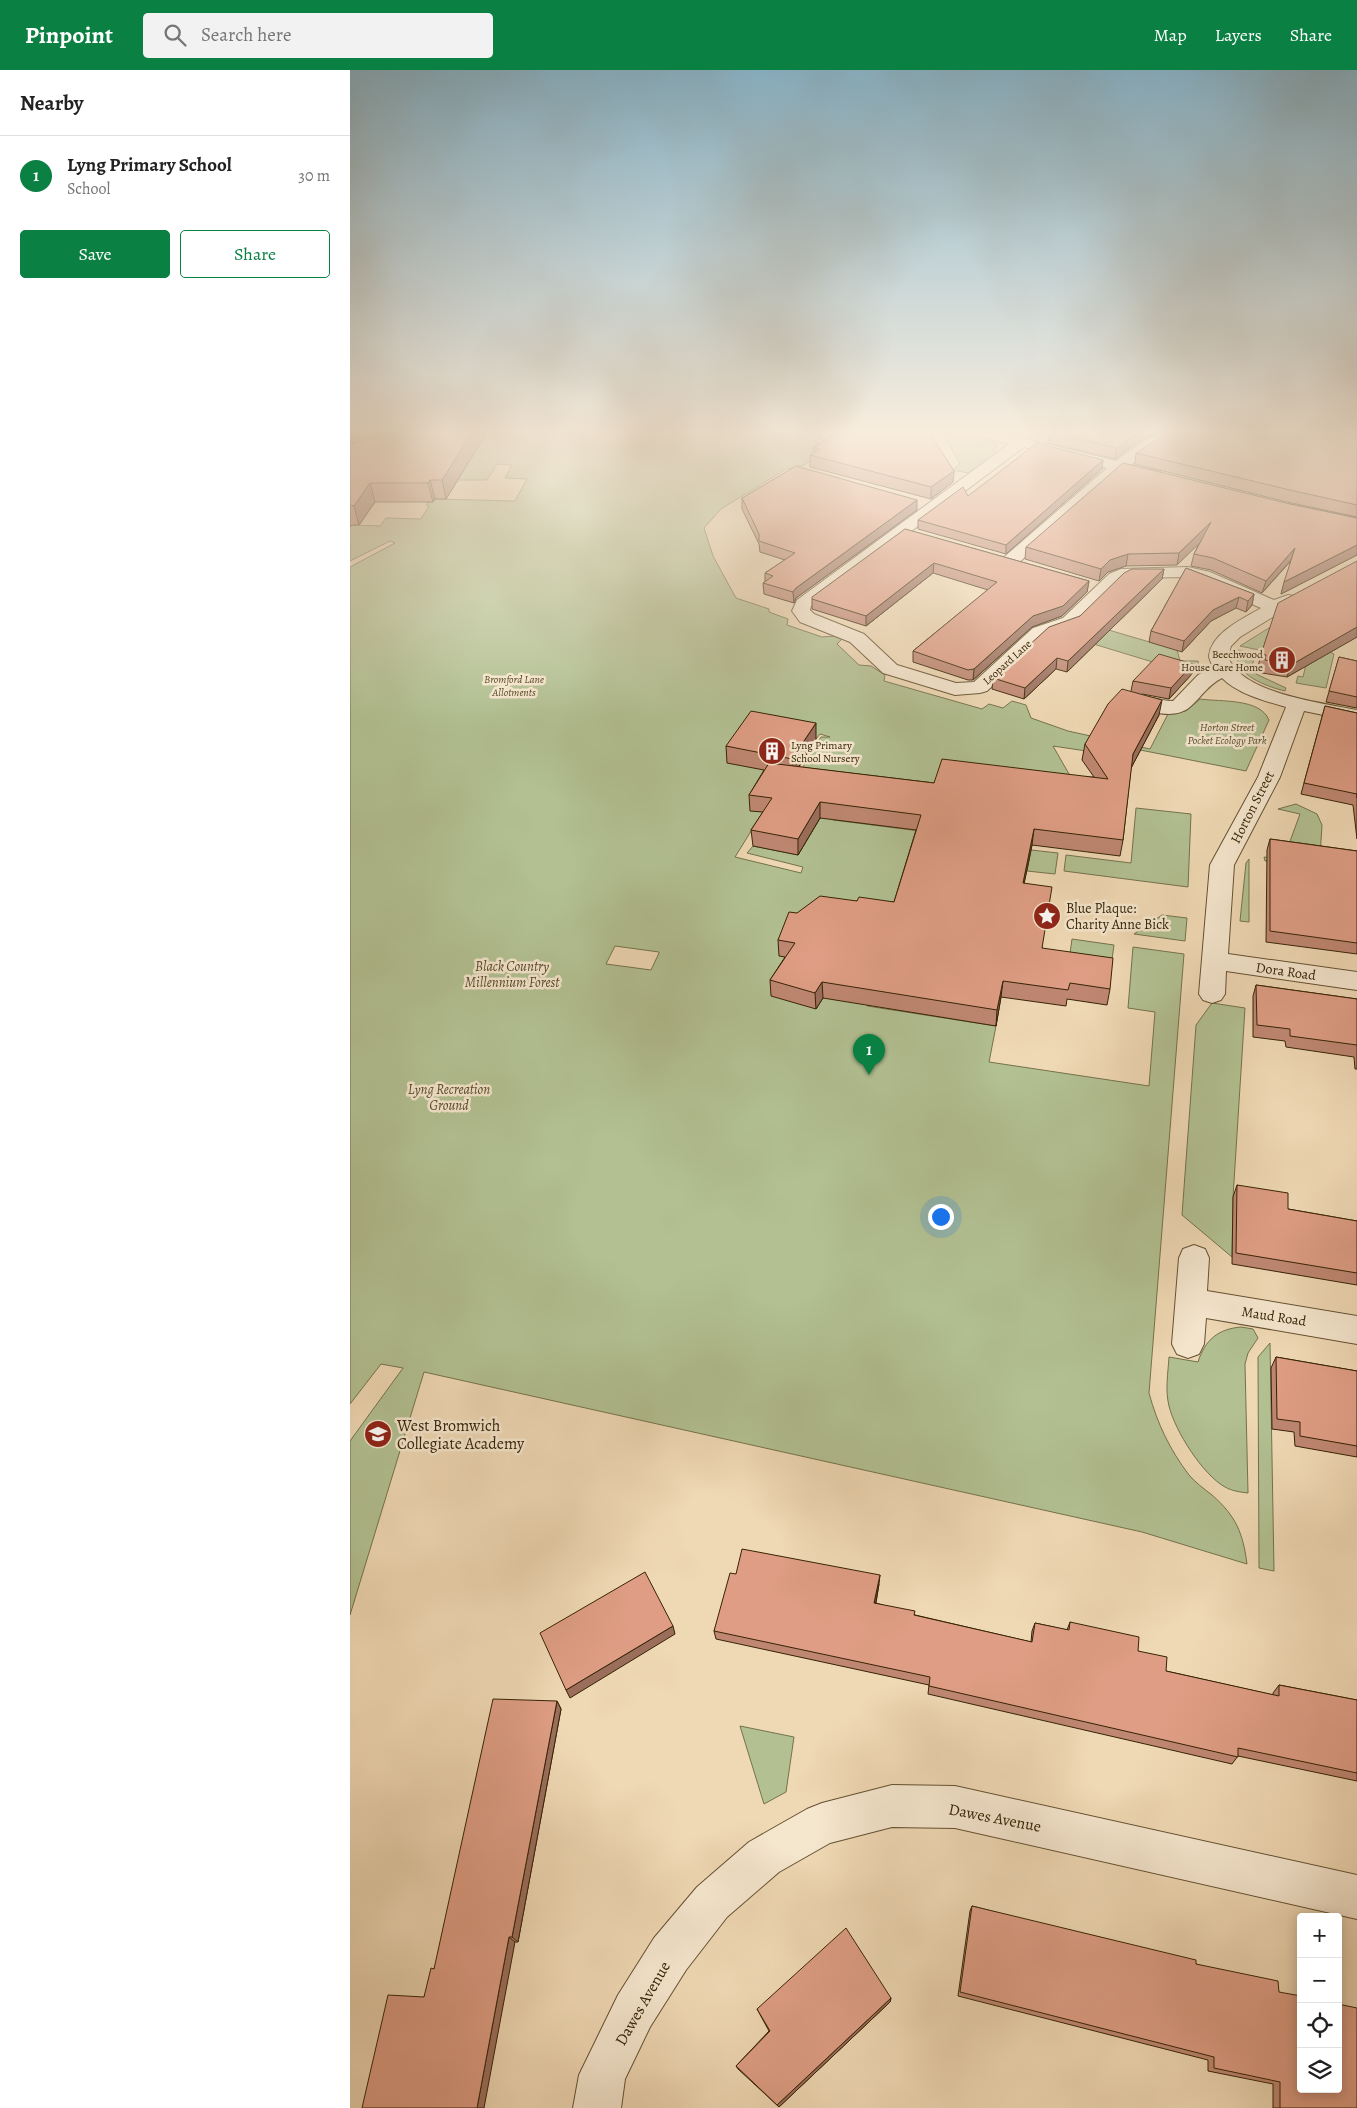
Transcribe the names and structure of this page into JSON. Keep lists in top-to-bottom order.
{
  "streets": {
    "street": [
      "Leopard Lane",
      "Horton Street",
      "Dora Road",
      "Maud Road",
      "Dawes Avenue"
    ]
  },
  "crossings": [
    ["Horton Street", "Dora Road"]
  ],
  "parks": [
    "Bromford Lane Allotments",
    "Horton Street Pocket Ecology Park",
    "Black Country Millennium Forest",
    "Lyng Recreation Ground"
  ],
  "places": {
    "building": ["Beechwood House Care Home", "Lyng Primary School Nursery"],
    "place": ["Blue Plaque: Charity Anne Bick"],
    "school or university": ["West Bromwich Collegiate Academy"]
  },
  "page": {
    "header": "Pinpoint",
    "search": "Search here",
    "nav": ["Map", "Layers", "Share"],
    "heading": "Nearby",
    "list": [
      {
        "mark": "1",
        "name": "Lyng Primary School",
        "note": "School",
        "value": "30 m"
      }
    ],
    "buttons": ["Save", "Share"],
    "pins": "1",
    "map_buttons": ["+", "−"]
  }
}
